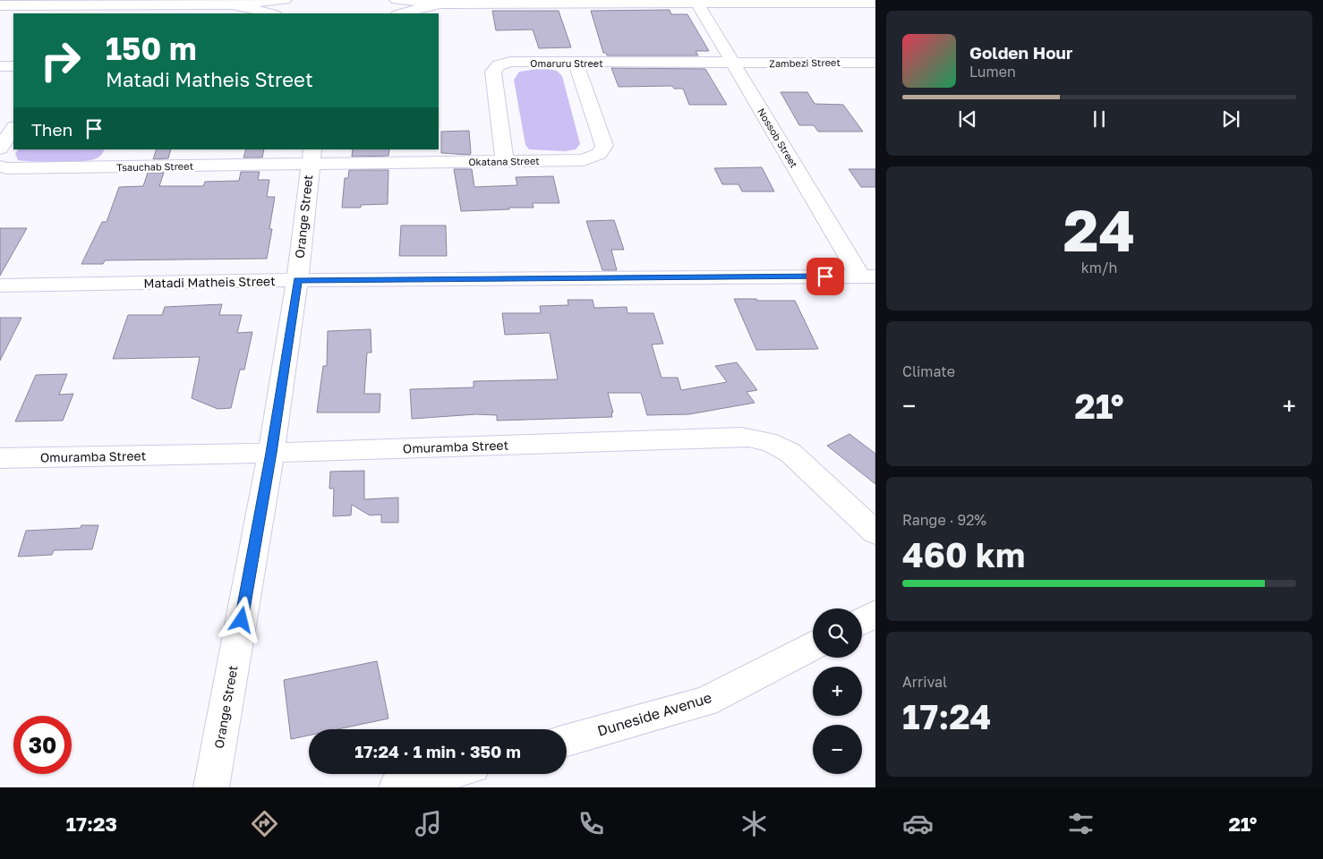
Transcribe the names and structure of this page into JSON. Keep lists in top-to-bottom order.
{
  "streets": {
    "street": [
      "Omaruru Street",
      "Zambezi Street",
      "Nossob Street",
      "Okatana Street",
      "Tsauchab Street",
      "Orange Street",
      "Matadi Matheis Street",
      "Omuramba Street",
      "Duneside Avenue"
    ]
  },
  "crossings": [
    ["Omaruru Street", "Zambezi Street"],
    ["Omaruru Street", "Nossob Street"],
    ["Omaruru Street", "Okatana Street"],
    ["Zambezi Street", "Nossob Street"],
    ["Nossob Street", "Matadi Matheis Street"],
    ["Okatana Street", "Tsauchab Street"],
    ["Okatana Street", "Orange Street"],
    ["Tsauchab Street", "Orange Street"],
    ["Orange Street", "Matadi Matheis Street"],
    ["Orange Street", "Omuramba Street"]
  ],
  "page": {
    "turn": ["150 m", "Matadi Matheis Street"],
    "song": ["Golden Hour", "Lumen"],
    "then": "Then",
    "tile": [
      ["24", "km/h"],
      "Climate",
      ["Range · 92%", "460 km"],
      ["Arrival", "17:24"]
    ],
    "heat": ["−", "21°", "+"],
    "map_buttons": ["+", "−"],
    "limit": "30",
    "trip": "17:24 · 1 min · 350 m",
    "tabs": ["17:23", "21°"]
  }
}
